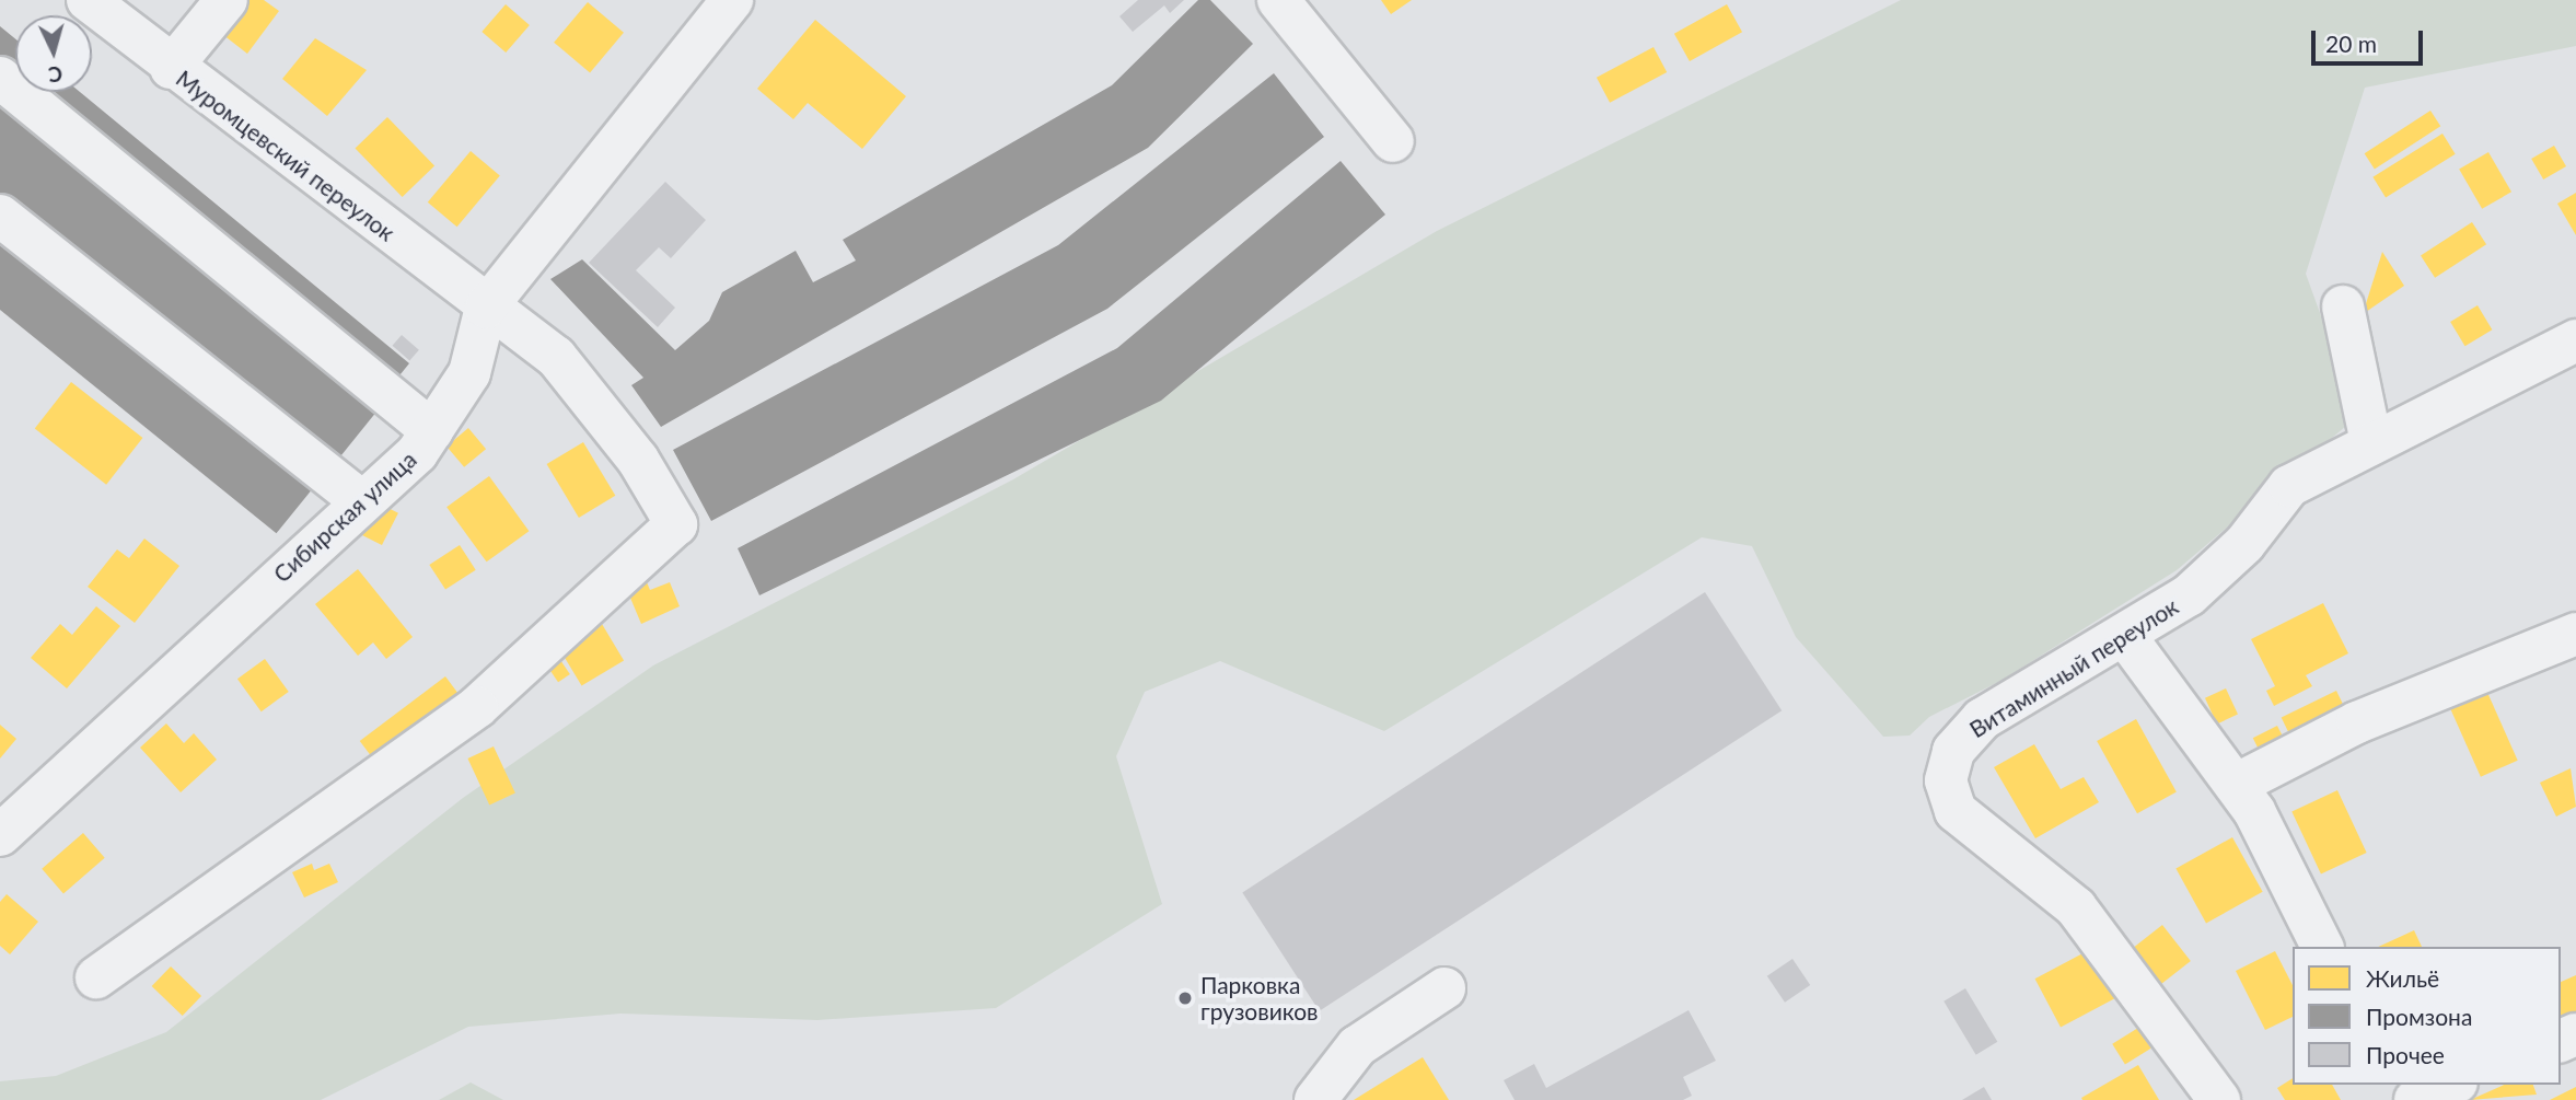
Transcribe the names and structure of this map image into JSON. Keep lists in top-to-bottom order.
{
  "streets": {
    "street": ["Муромцевский переулок", "Сибирская улица", "Витаминный переулок"]
  },
  "crossings": [
    ["Муромцевский переулок", "Сибирская улица"]
  ],
  "places": ["Парковка грузовиков"],
  "legend": ["Жильё", "Промзона", "Прочее"],
  "scale_bar": "20 m",
  "north": "bottom"
}
